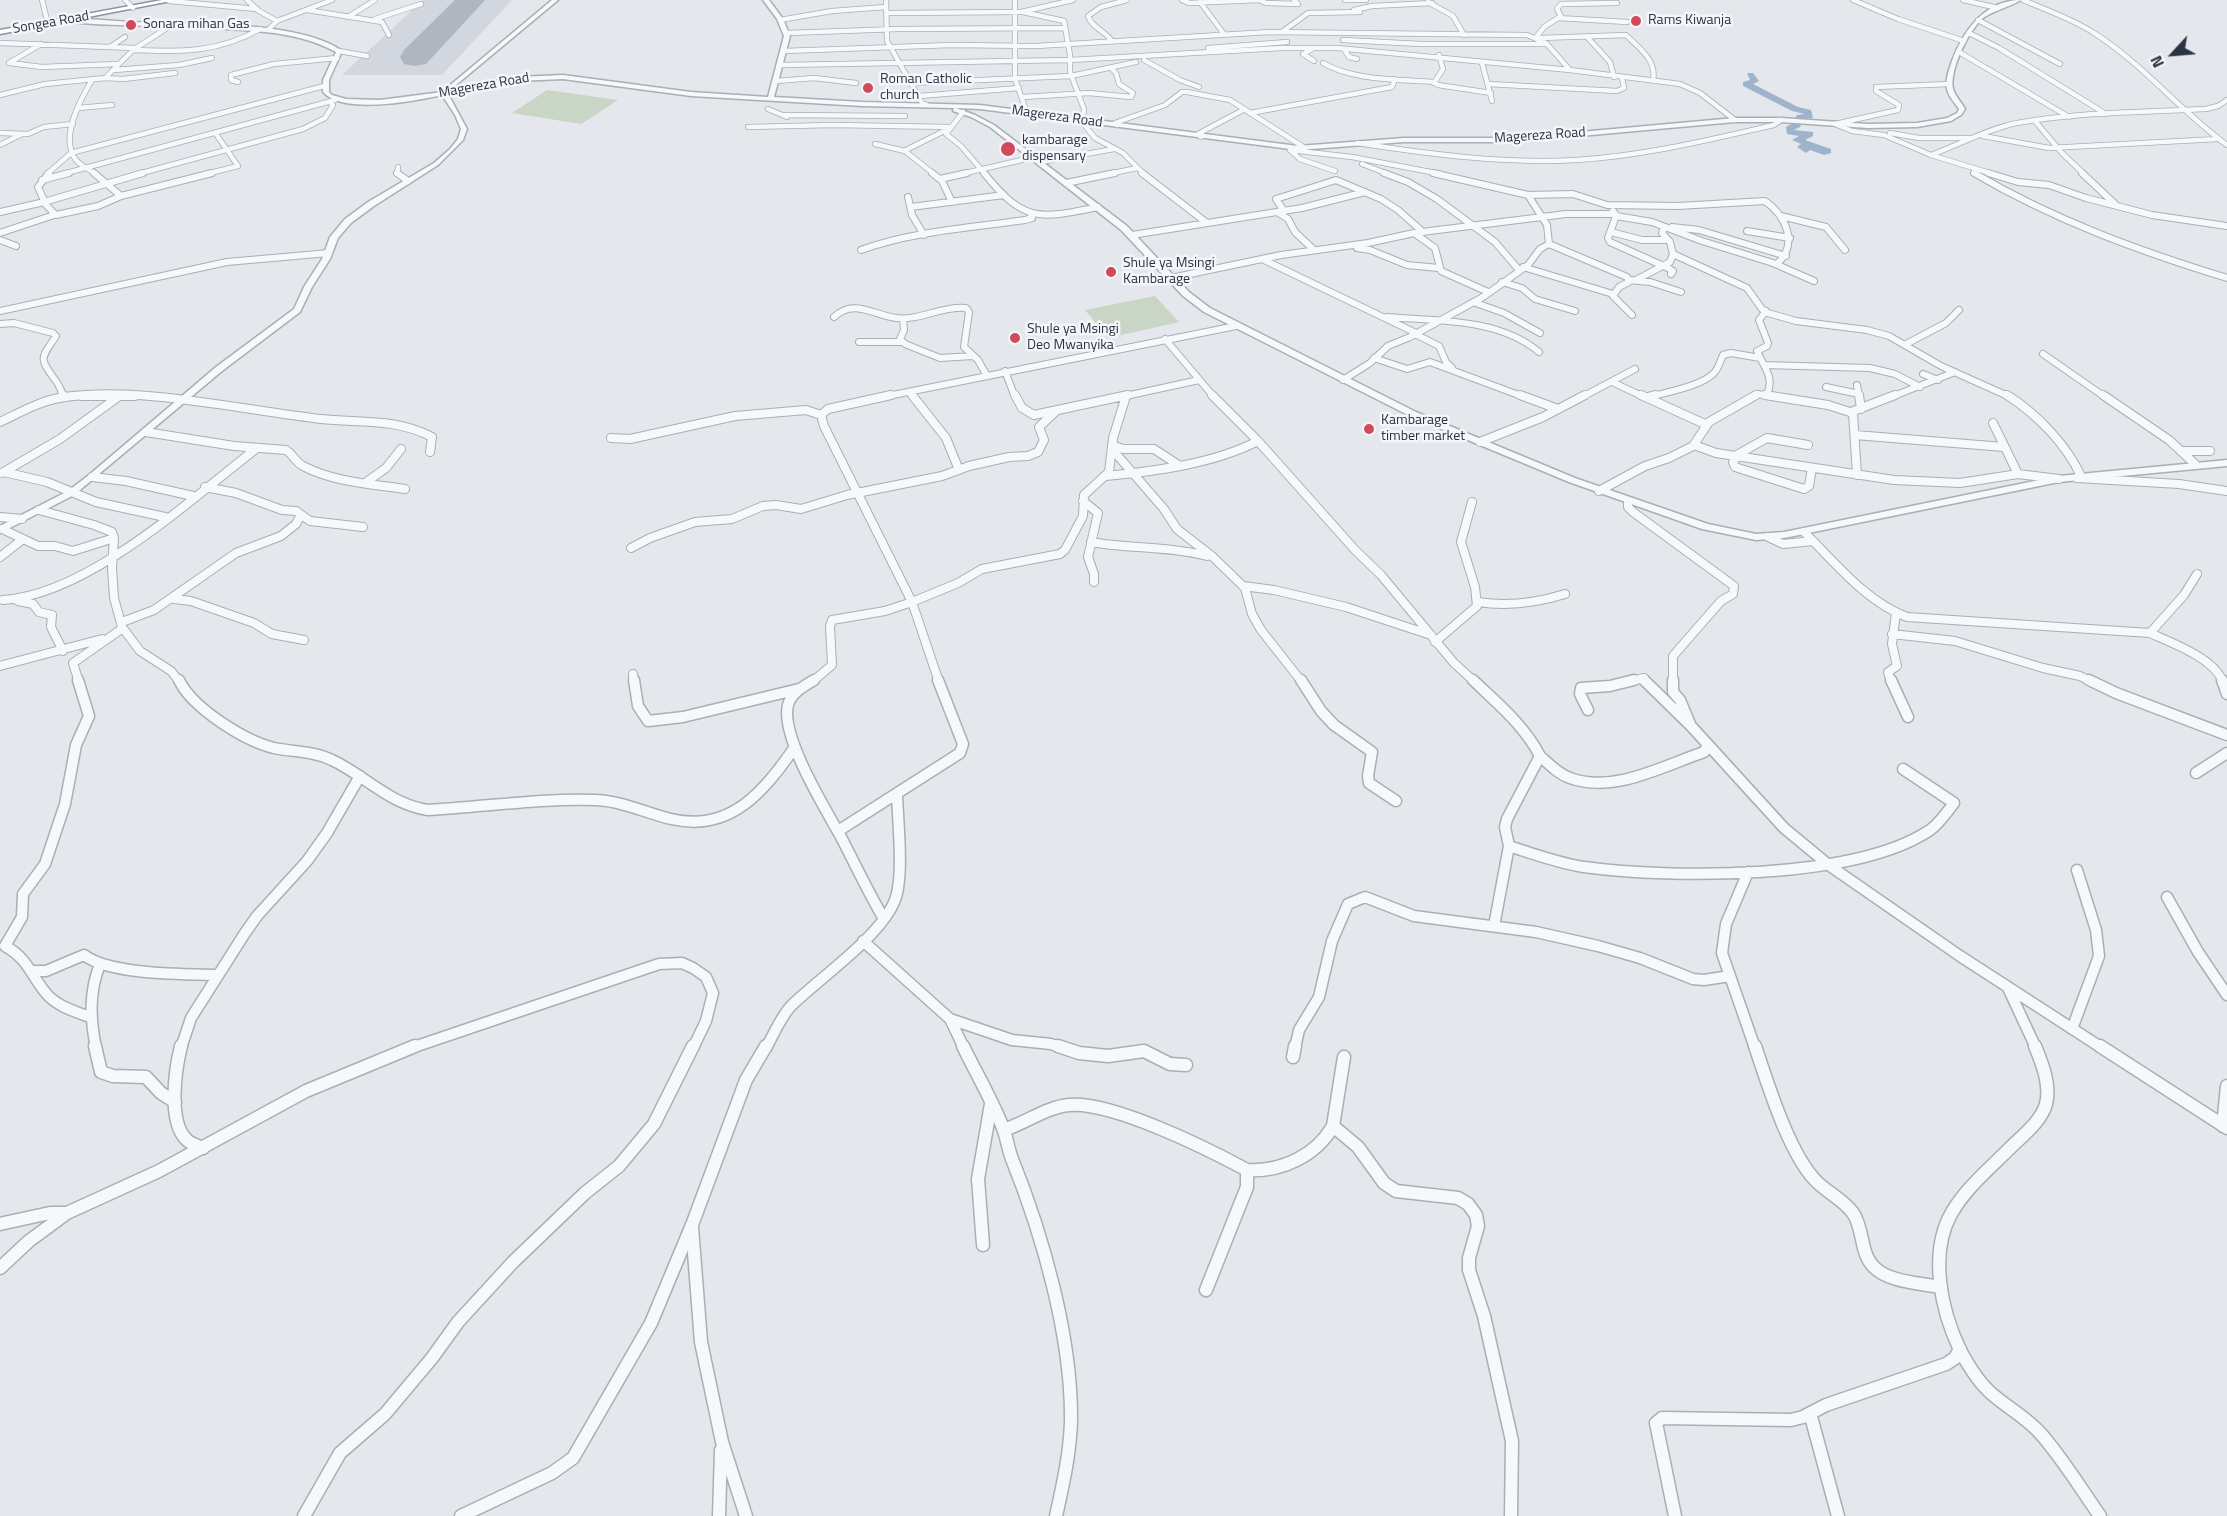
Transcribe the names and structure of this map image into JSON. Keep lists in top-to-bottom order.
{
  "streets": {
    "highway": ["Songea Road"],
    "street": ["Magereza Road"]
  },
  "places": [
    "Rams Kiwanja",
    "Sonara mihan Gas",
    "Roman Catholic church",
    "kambarage dispensary",
    "Shule ya Msingi Kambarage",
    "Shule ya Msingi Deo Mwanyika",
    "Kambarage timber market"
  ],
  "north": "bottom left"
}
